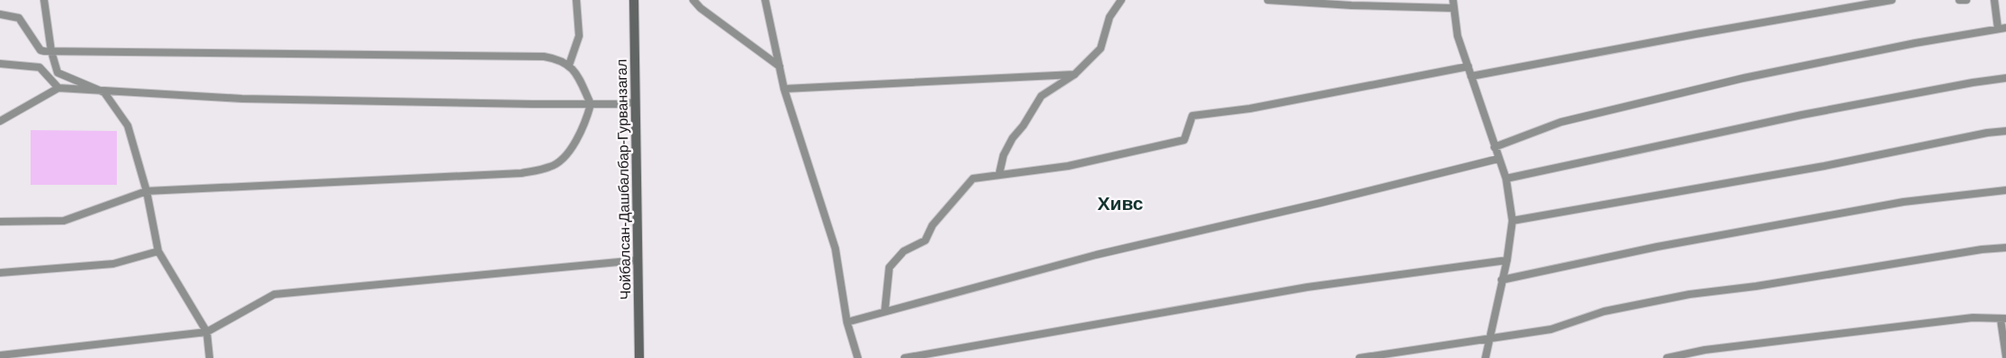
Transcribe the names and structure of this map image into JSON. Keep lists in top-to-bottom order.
{
  "streets": {
    "street": ["Чойбалсан-Дашбалбар-Гурванзагал"]
  },
  "districts": ["Хивс"]
}
